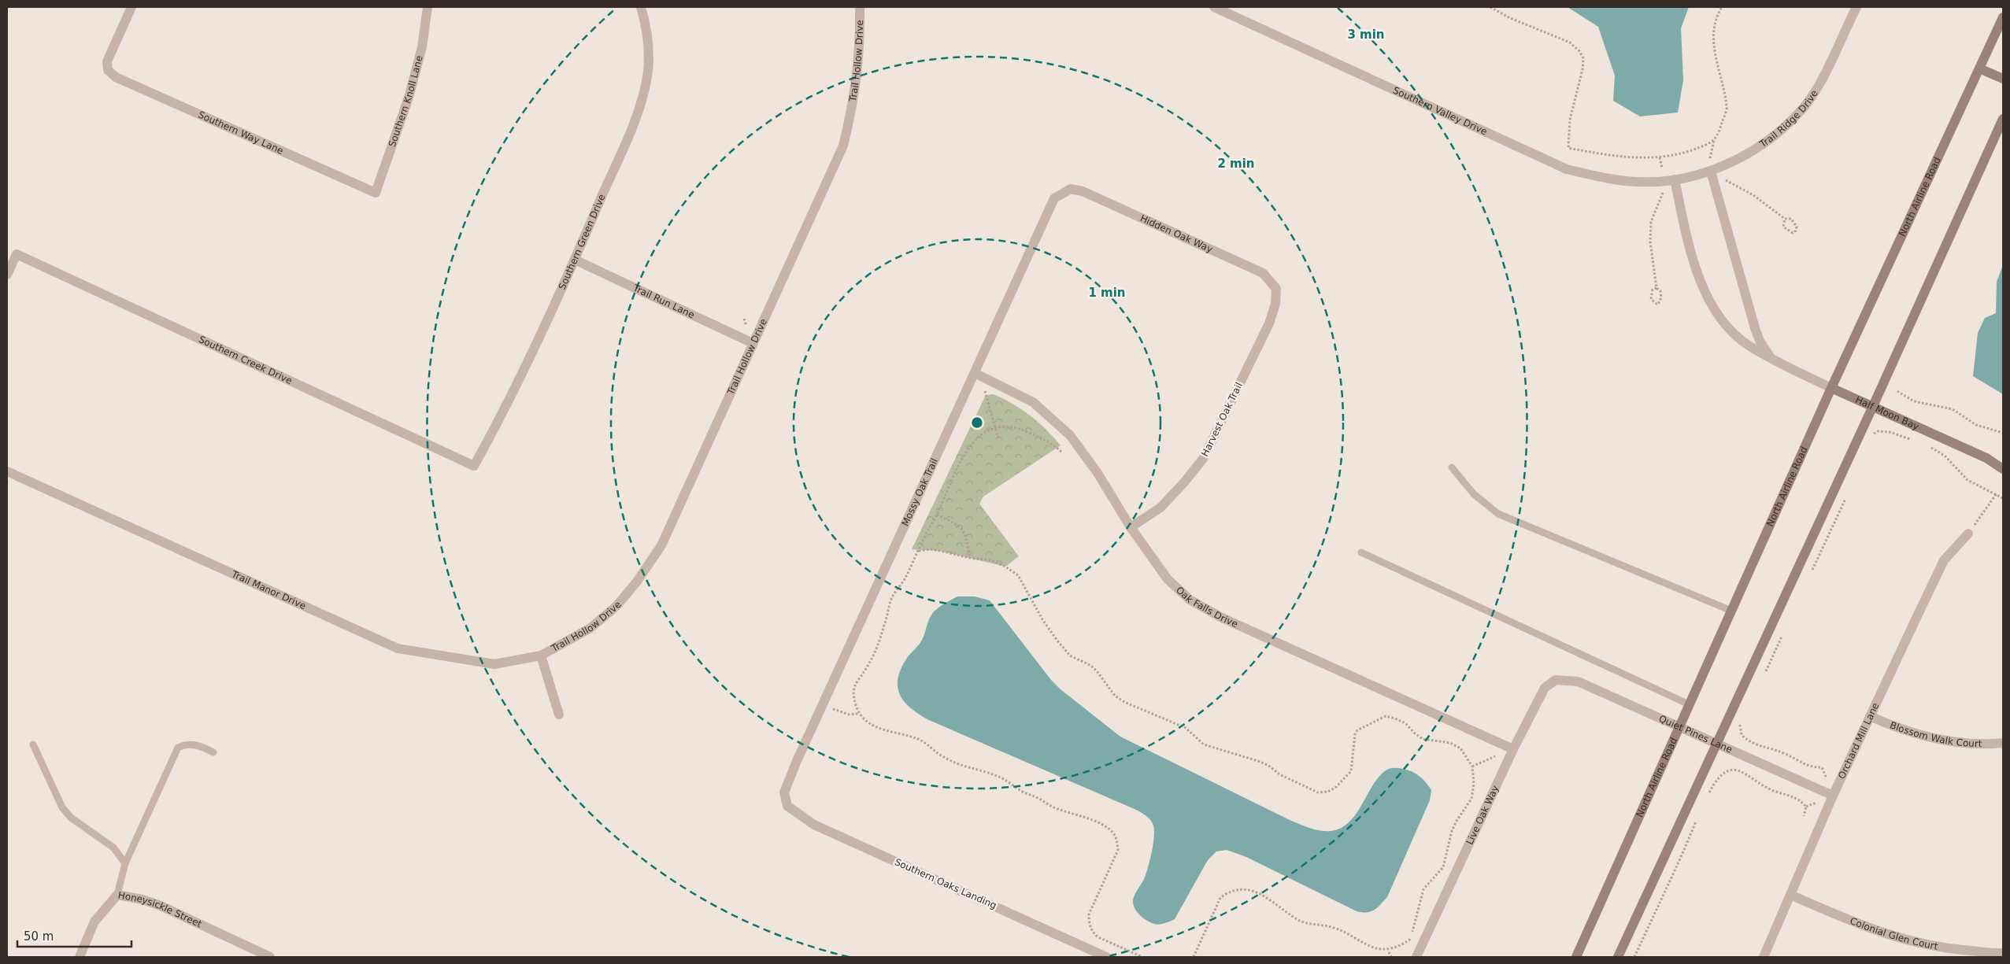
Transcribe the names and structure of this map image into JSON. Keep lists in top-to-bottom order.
{
  "streets": {
    "main road": ["North Airline Road", "Half Moon Bay"],
    "street": [
      "Trail Hollow Drive",
      "Southern Knoll Lane",
      "Southern Valley Drive",
      "Trail Ridge Drive",
      "Southern Way Lane",
      "Hidden Oak Way",
      "Southern Green Drive",
      "Trail Run Lane",
      "Southern Creek Drive",
      "Harvest Oak Trail",
      "Mossy Oak Trail",
      "Trail Manor Drive",
      "Oak Falls Drive",
      "Blossom Walk Court",
      "Quiet Pines Lane",
      "Orchard Mill Lane",
      "Live Oak Way",
      "Southern Oaks Landing",
      "Honeysickle Street",
      "Colonial Glen Court"
    ]
  },
  "crossings": [
    ["Trail Hollow Drive", "Trail Run Lane"],
    ["Trail Hollow Drive", "Trail Manor Drive"],
    ["Southern Knoll Lane", "Southern Way Lane"],
    ["Southern Valley Drive", "Trail Ridge Drive"],
    ["Southern Valley Drive", "Half Moon Bay"],
    ["Trail Ridge Drive", "Half Moon Bay"],
    ["North Airline Road", "Half Moon Bay"],
    ["North Airline Road", "Quiet Pines Lane"],
    ["Hidden Oak Way", "Harvest Oak Trail"],
    ["Hidden Oak Way", "Mossy Oak Trail"],
    ["Southern Green Drive", "Trail Run Lane"],
    ["Southern Green Drive", "Southern Creek Drive"],
    ["Harvest Oak Trail", "Oak Falls Drive"],
    ["Mossy Oak Trail", "Oak Falls Drive"],
    ["Mossy Oak Trail", "Southern Oaks Landing"],
    ["Oak Falls Drive", "Live Oak Way"],
    ["Blossom Walk Court", "Orchard Mill Lane"],
    ["Quiet Pines Lane", "Orchard Mill Lane"],
    ["Quiet Pines Lane", "Live Oak Way"],
    ["Orchard Mill Lane", "Colonial Glen Court"]
  ],
  "scale_bar": "50 m",
  "rings": ["3 min", "2 min", "1 min"]
}
